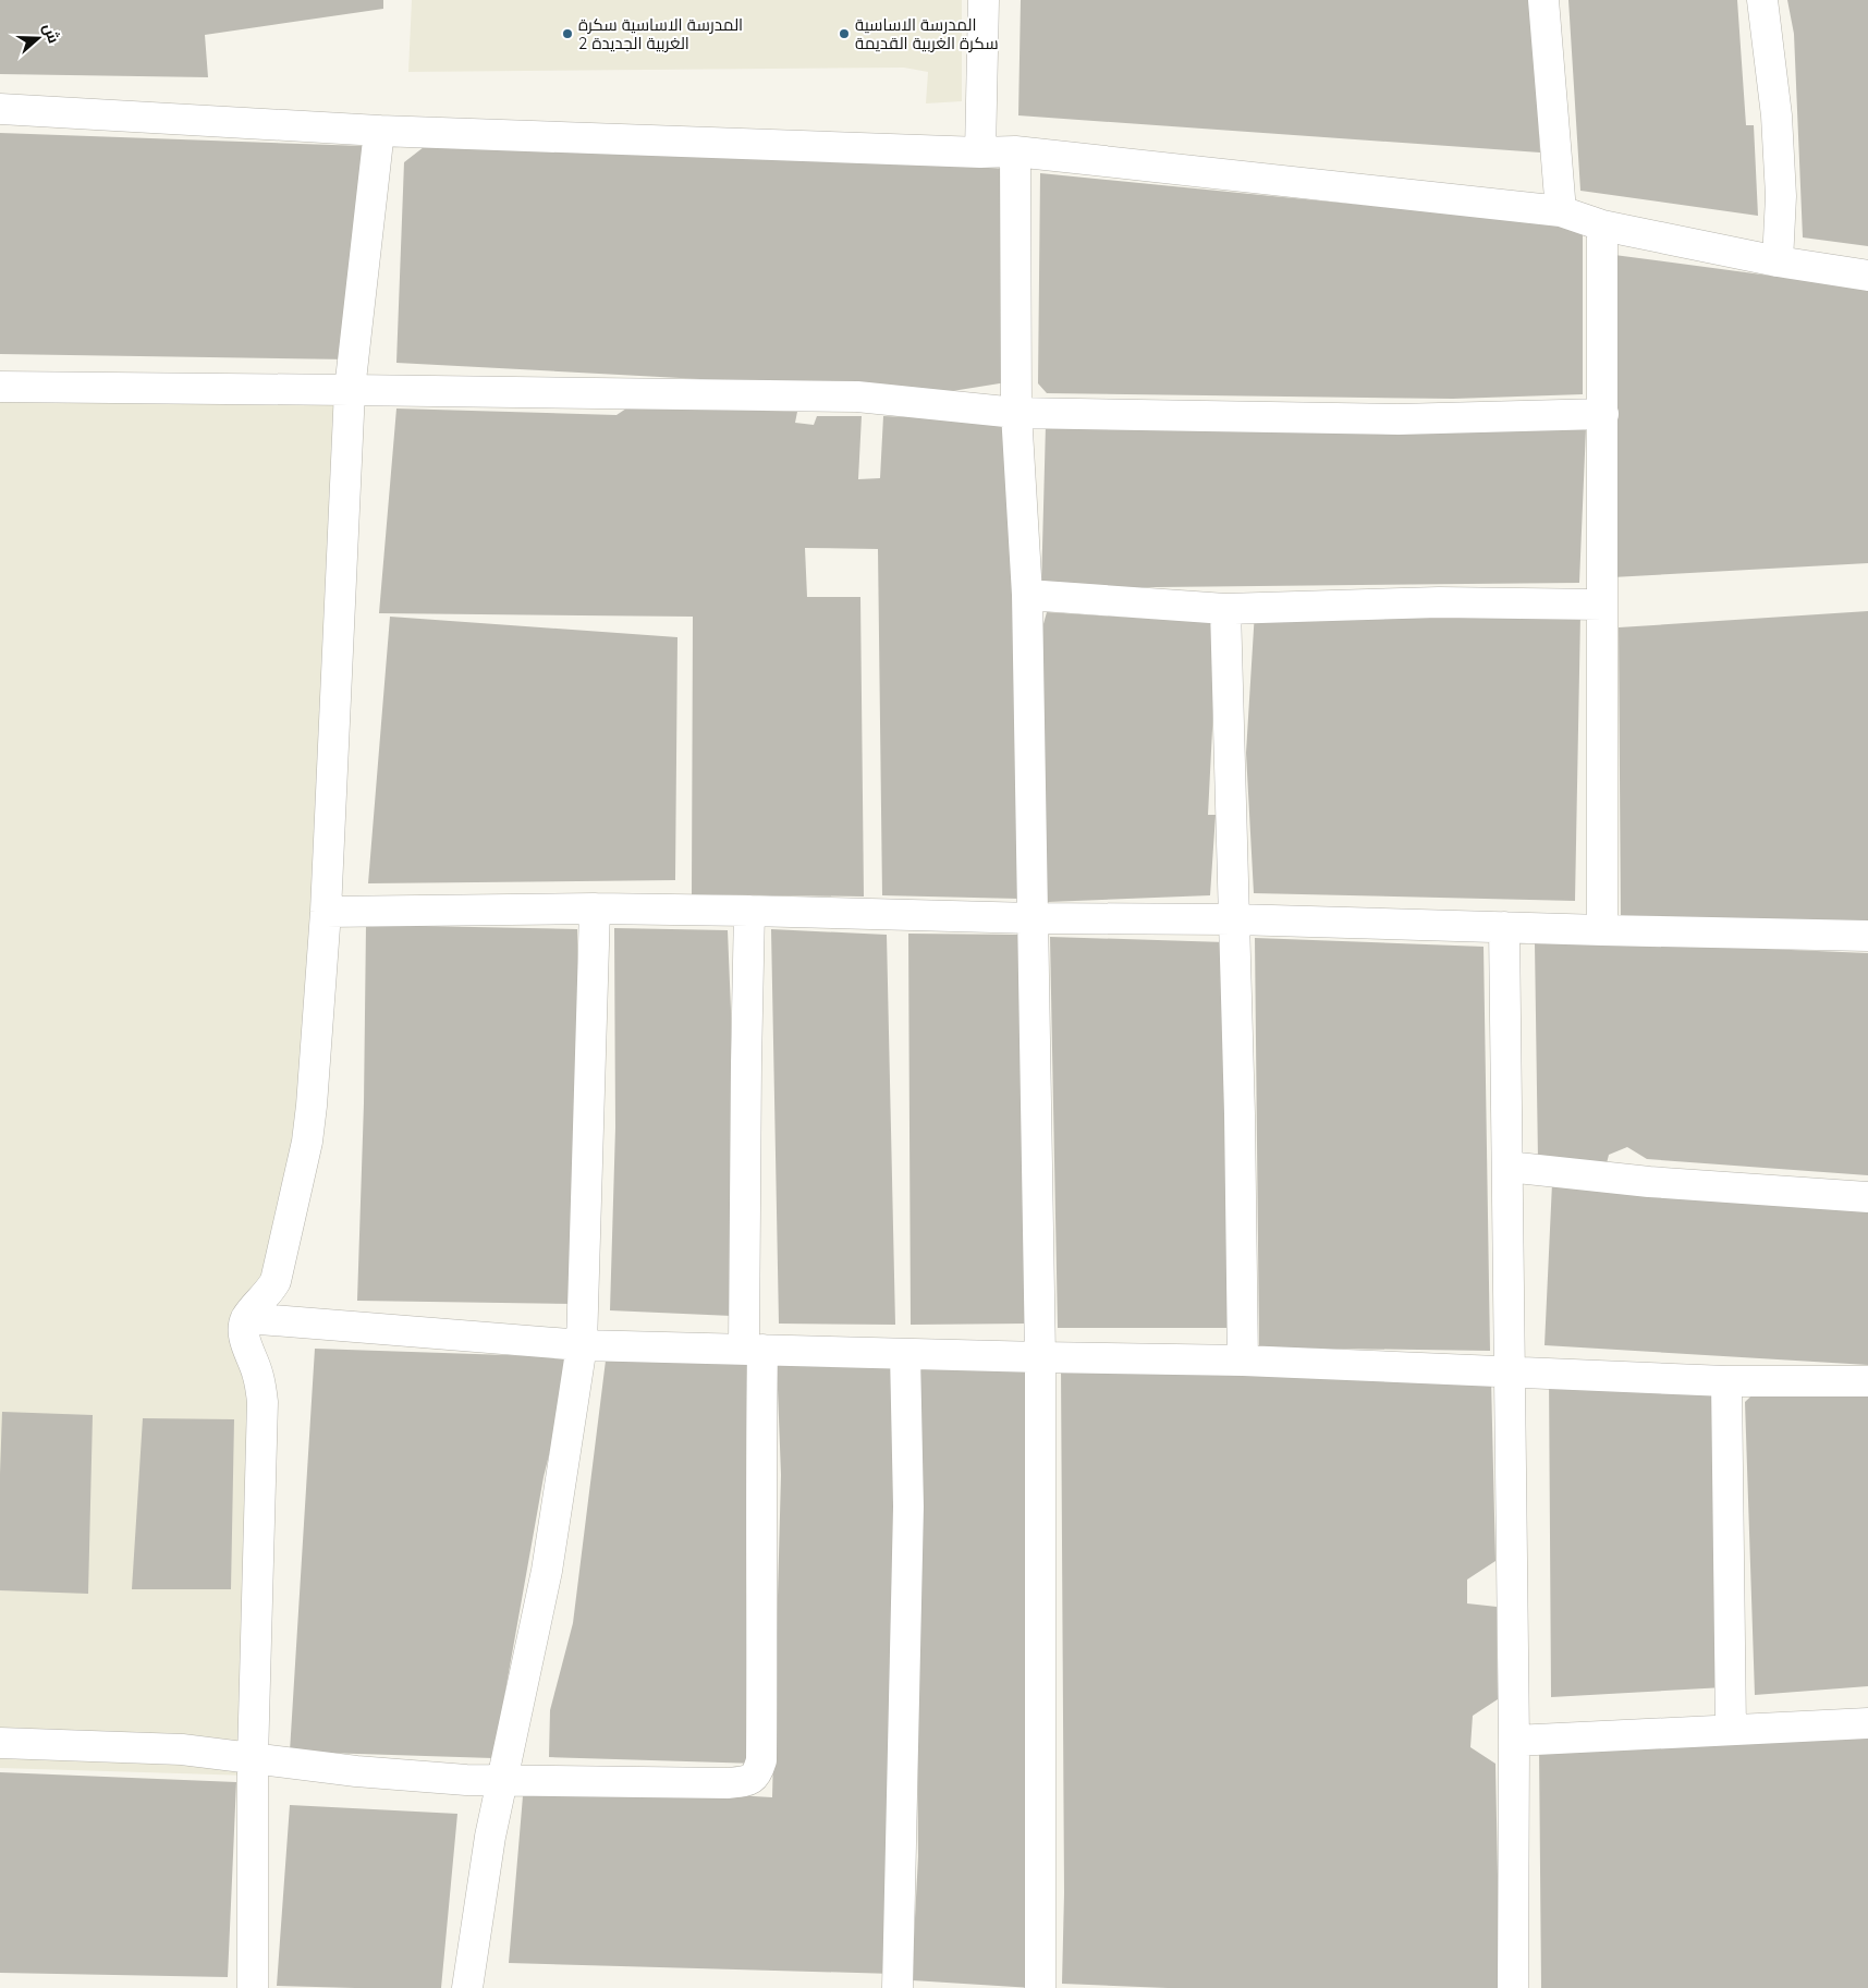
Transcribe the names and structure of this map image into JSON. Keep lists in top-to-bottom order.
{
  "places": ["المدرسة الاساسية سكرة الغربية الجديدة 2", "المدرسة الاساسية سكرة الغربية القديمة"],
  "north": "right"
}
